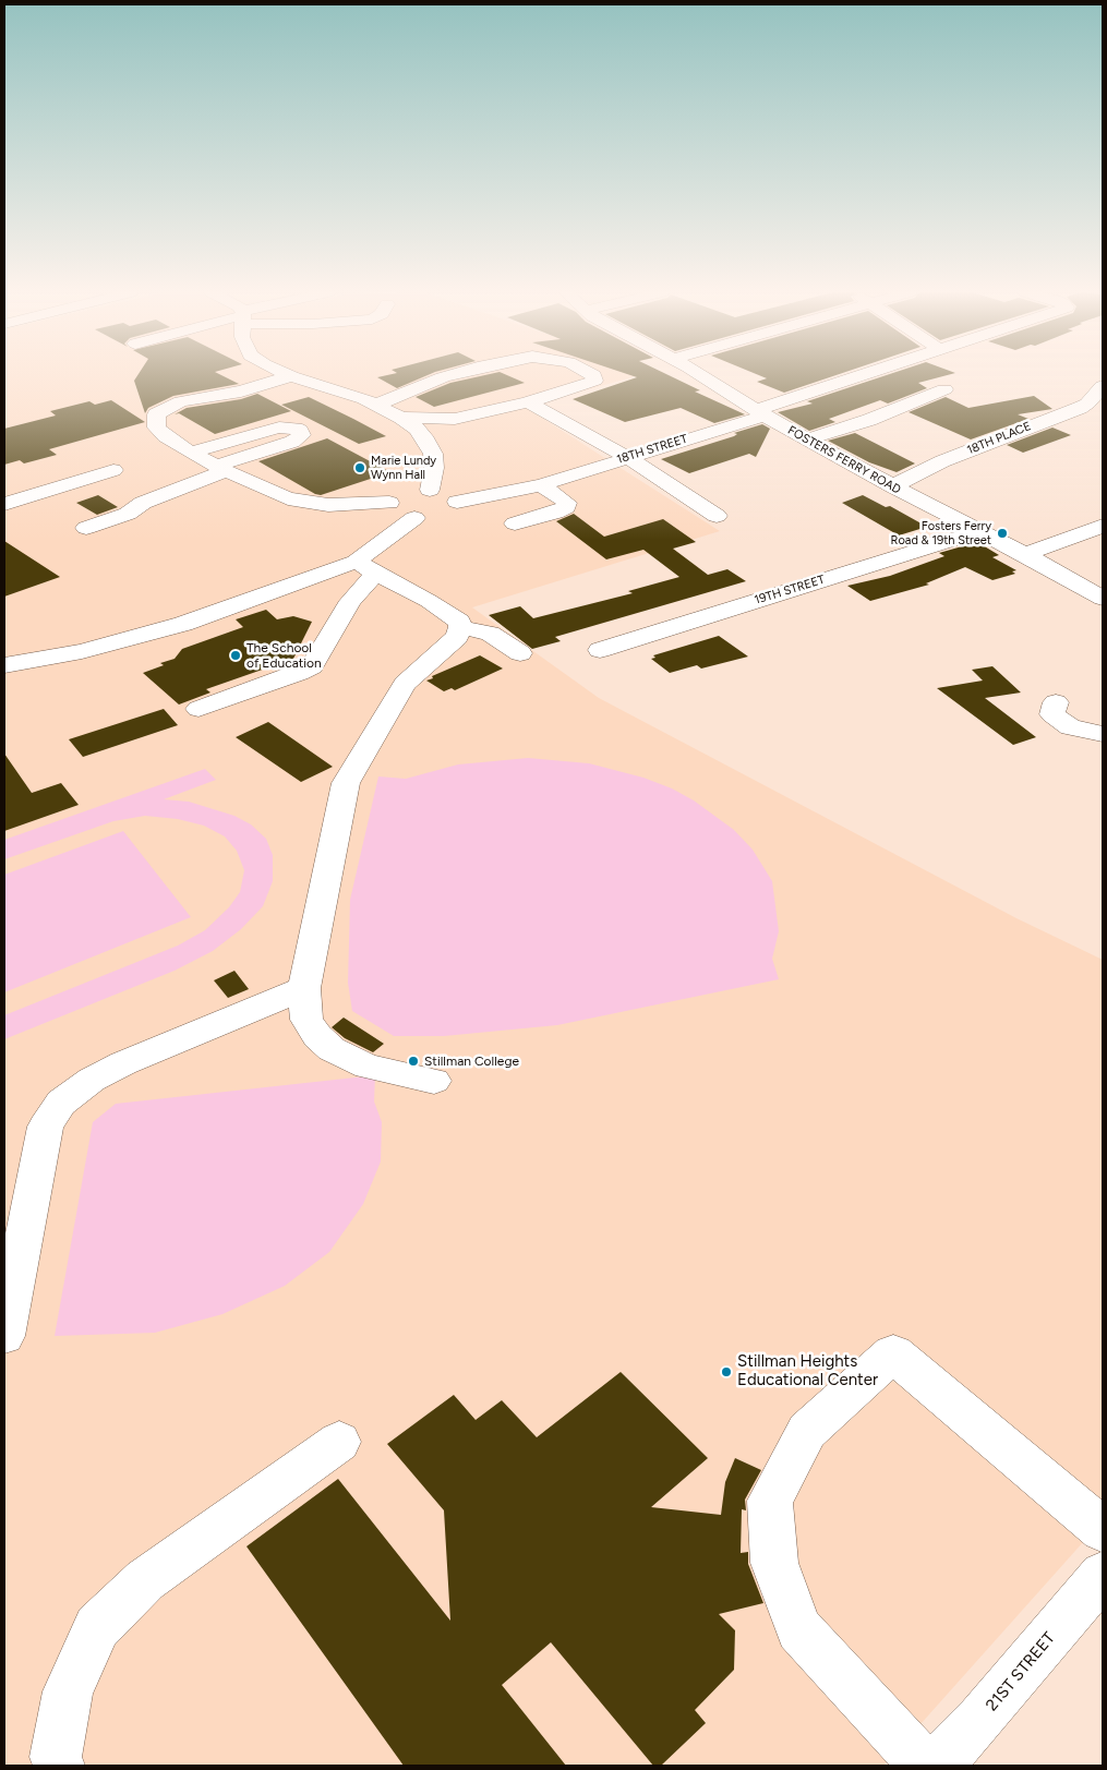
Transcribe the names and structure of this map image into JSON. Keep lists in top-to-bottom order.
{
  "streets": {
    "street": [
      "18TH PLACE",
      "18TH STREET",
      "FOSTERS FERRY ROAD",
      "19TH STREET",
      "21ST STREET"
    ]
  },
  "crossings": [
    ["18TH PLACE", "FOSTERS FERRY ROAD"],
    ["18TH STREET", "FOSTERS FERRY ROAD"],
    ["FOSTERS FERRY ROAD", "19TH STREET"]
  ],
  "places": [
    "Marie Lundy Wynn Hall",
    "Fosters Ferry Road & 19th Street",
    "The School of Education",
    "Stillman College",
    "Stillman Heights Educational Center"
  ]
}
